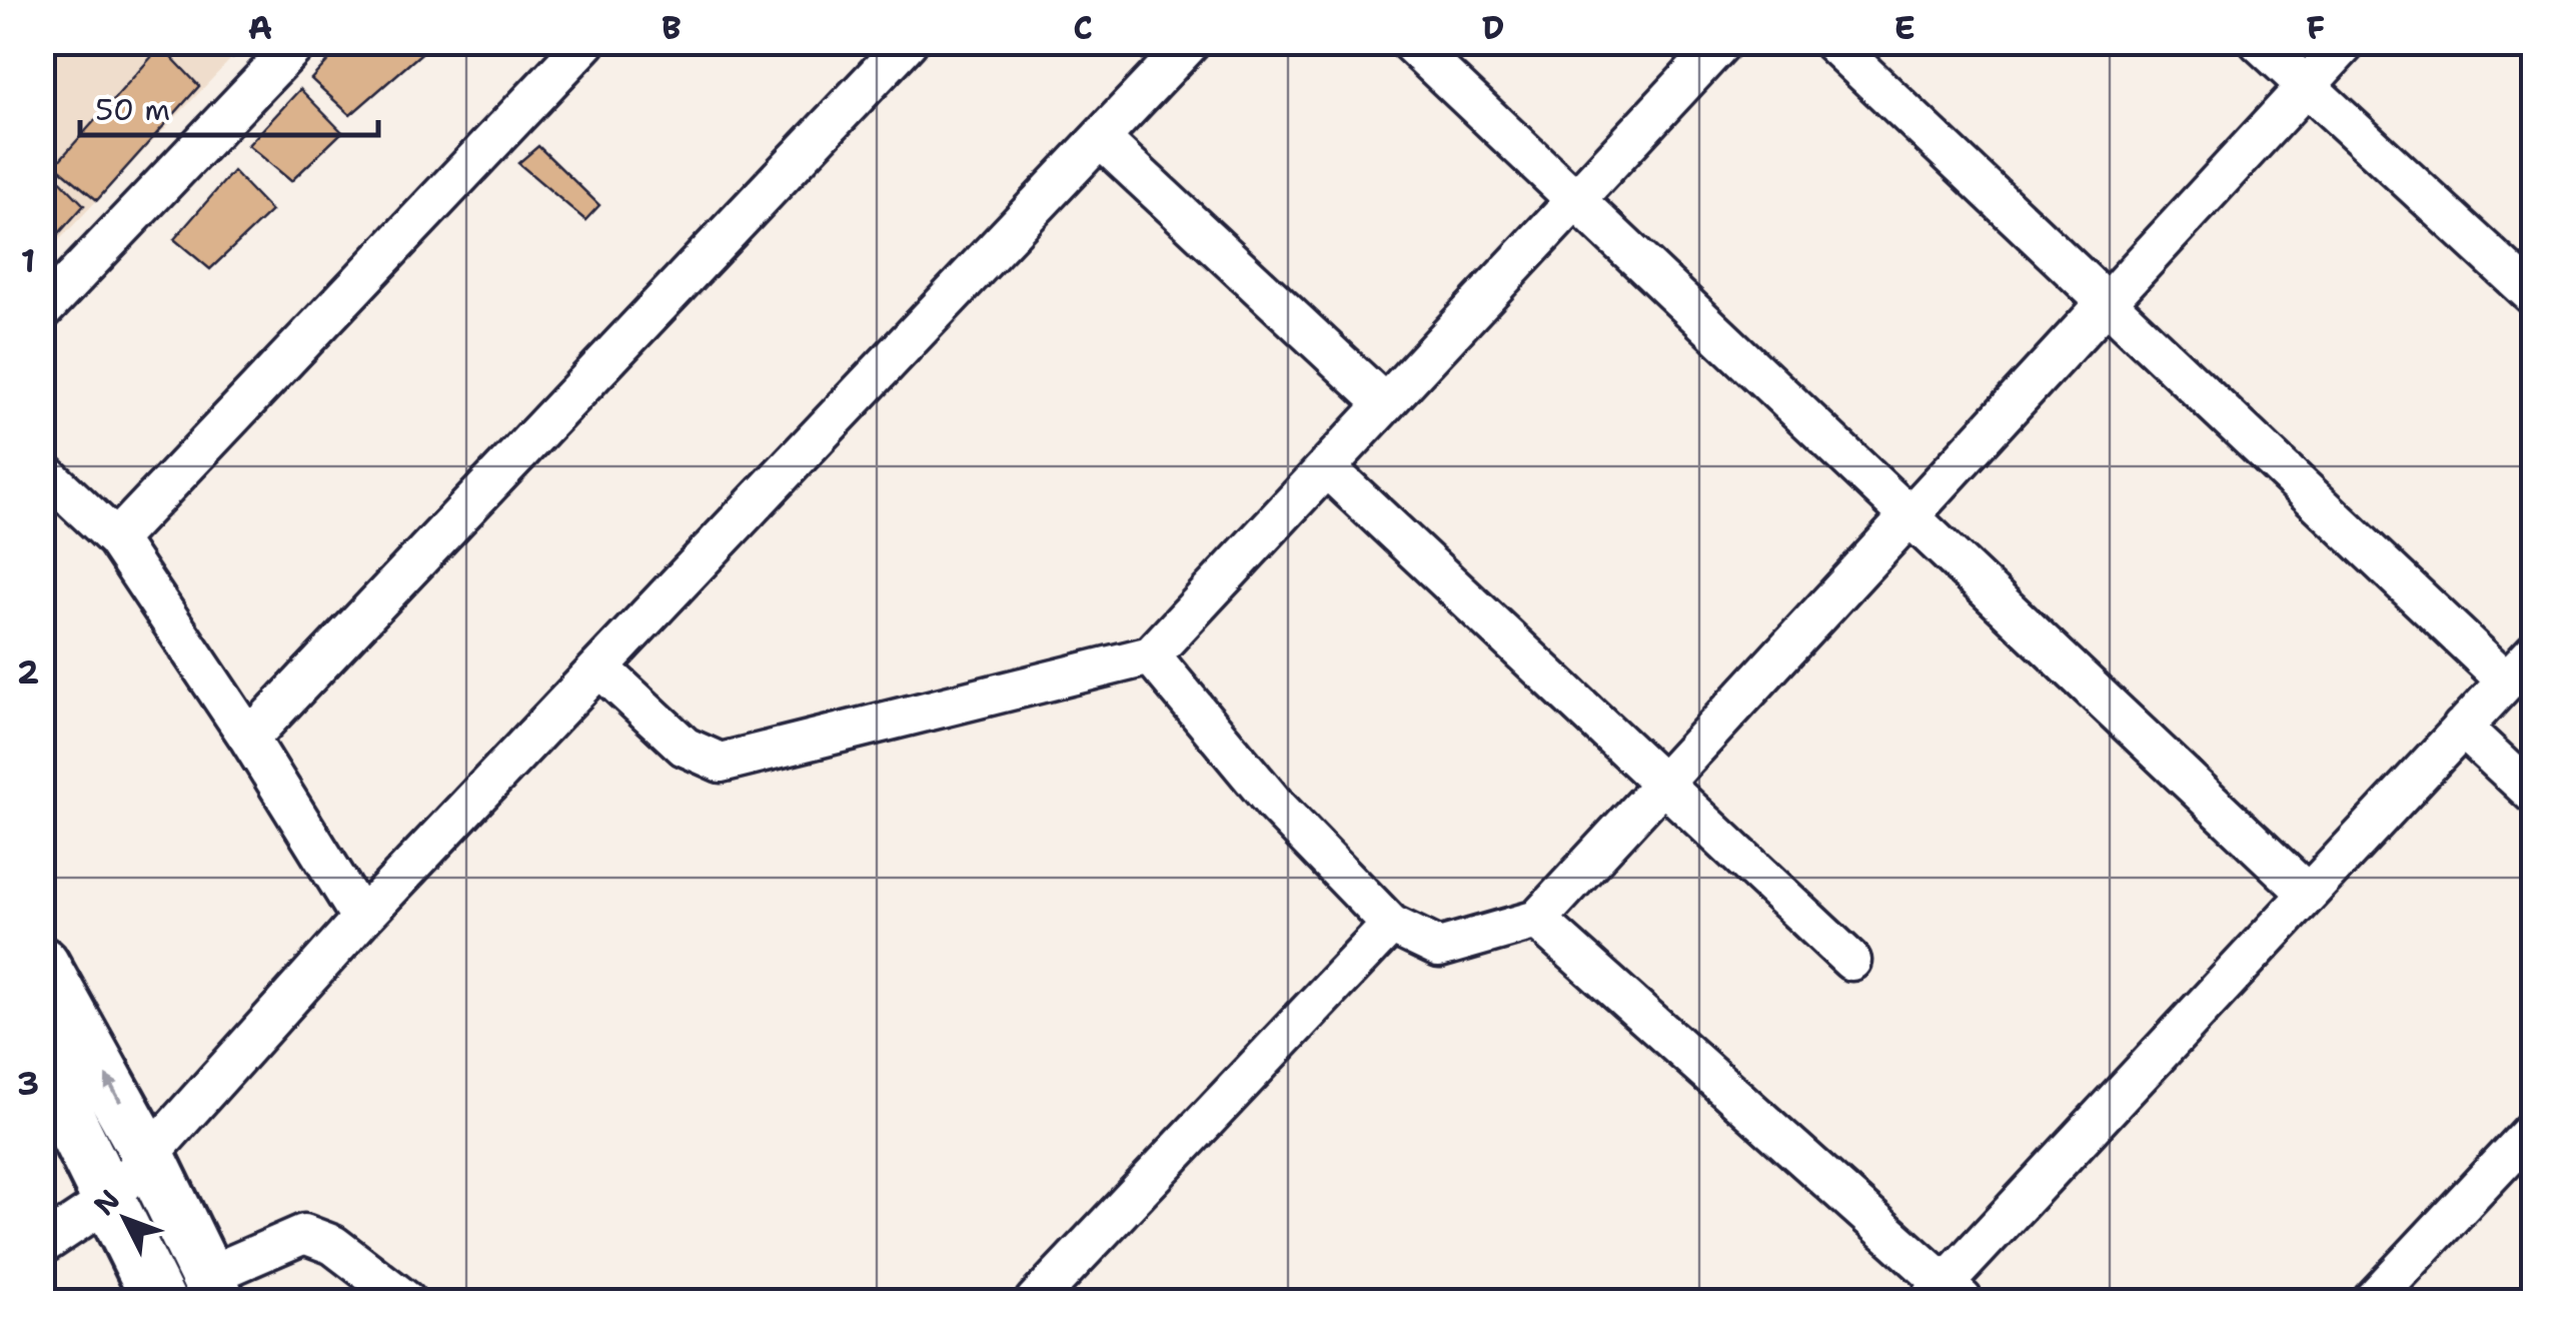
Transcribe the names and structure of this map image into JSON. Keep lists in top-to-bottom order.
{
  "scale_bar": "50 m",
  "north": "top left",
  "grid": {
    "columns": [
      "A",
      "B",
      "C",
      "D",
      "E",
      "F"
    ],
    "rows": ["1", "2", "3"]
  }
}
